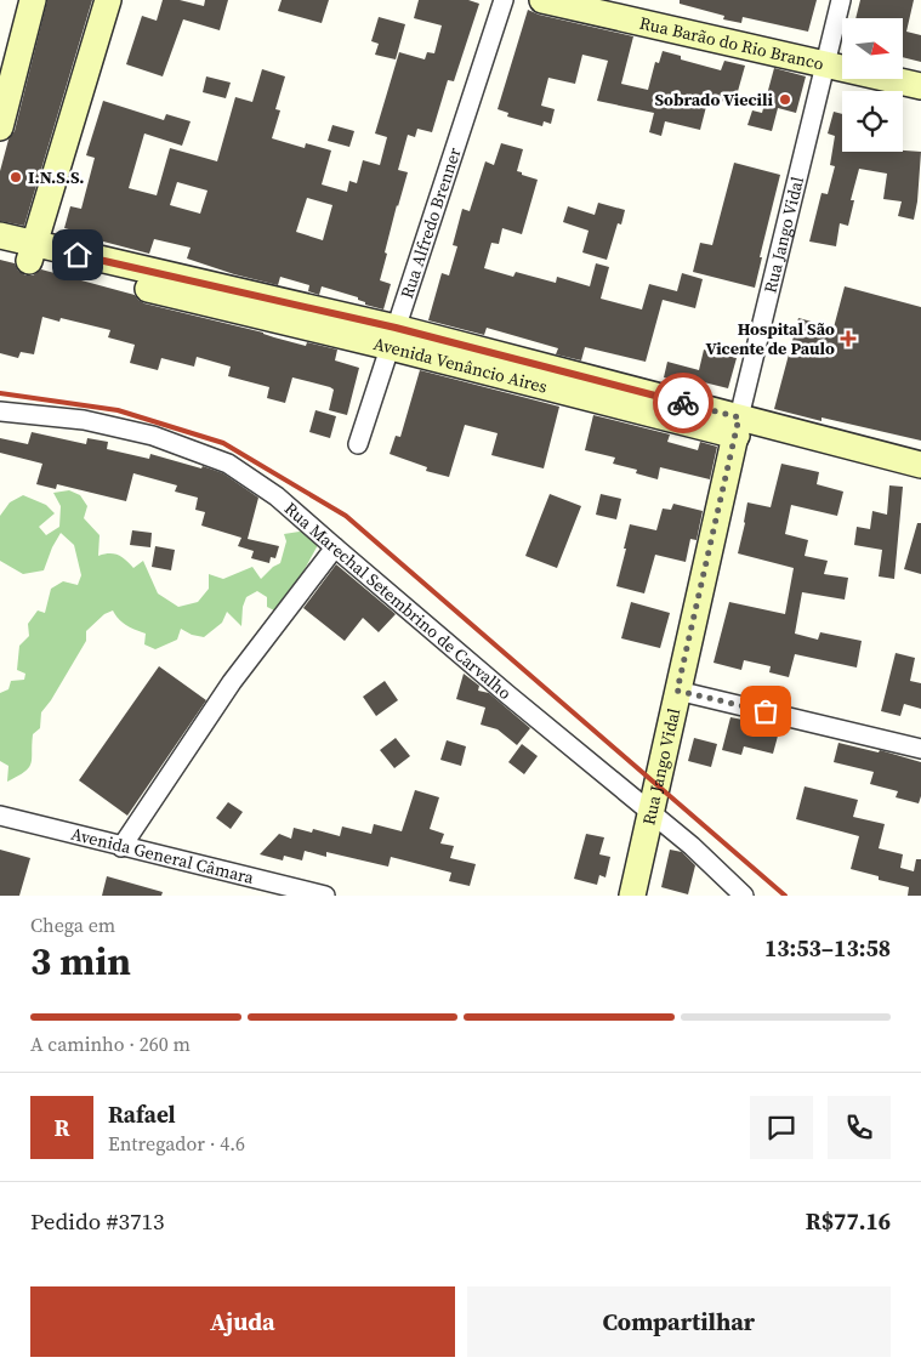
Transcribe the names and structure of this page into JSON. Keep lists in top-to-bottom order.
{
  "streets": {
    "main road": ["Rua Barão do Rio Branco", "Rua Jango Vidal", "Avenida Venâncio Aires"],
    "street": ["Rua Alfredo Brenner", "Rua Marechal Setembrino de Carvalho", "Avenida General Câmara"]
  },
  "crossings": [
    ["Rua Barão do Rio Branco", "Rua Jango Vidal"],
    ["Rua Alfredo Brenner", "Avenida Venâncio Aires"],
    ["Rua Jango Vidal", "Avenida Venâncio Aires"],
    ["Rua Jango Vidal", "Rua Marechal Setembrino de Carvalho"]
  ],
  "places": {
    "other": ["Sobrado Viecili", "I.N.S.S."],
    "health": ["Hospital São Vicente de Paulo"]
  },
  "north": "right",
  "page": {
    "heading": ["3 min", "Chega em", "13:53–13:58"],
    "panel": [
      "Rafael",
      "Entregador · 4.6",
      "Pedido #3713",
      "R$77.16"
    ],
    "bar": "A caminho · 260 m",
    "round": "R",
    "buttons": ["Ajuda", "Compartilhar"]
  }
}
